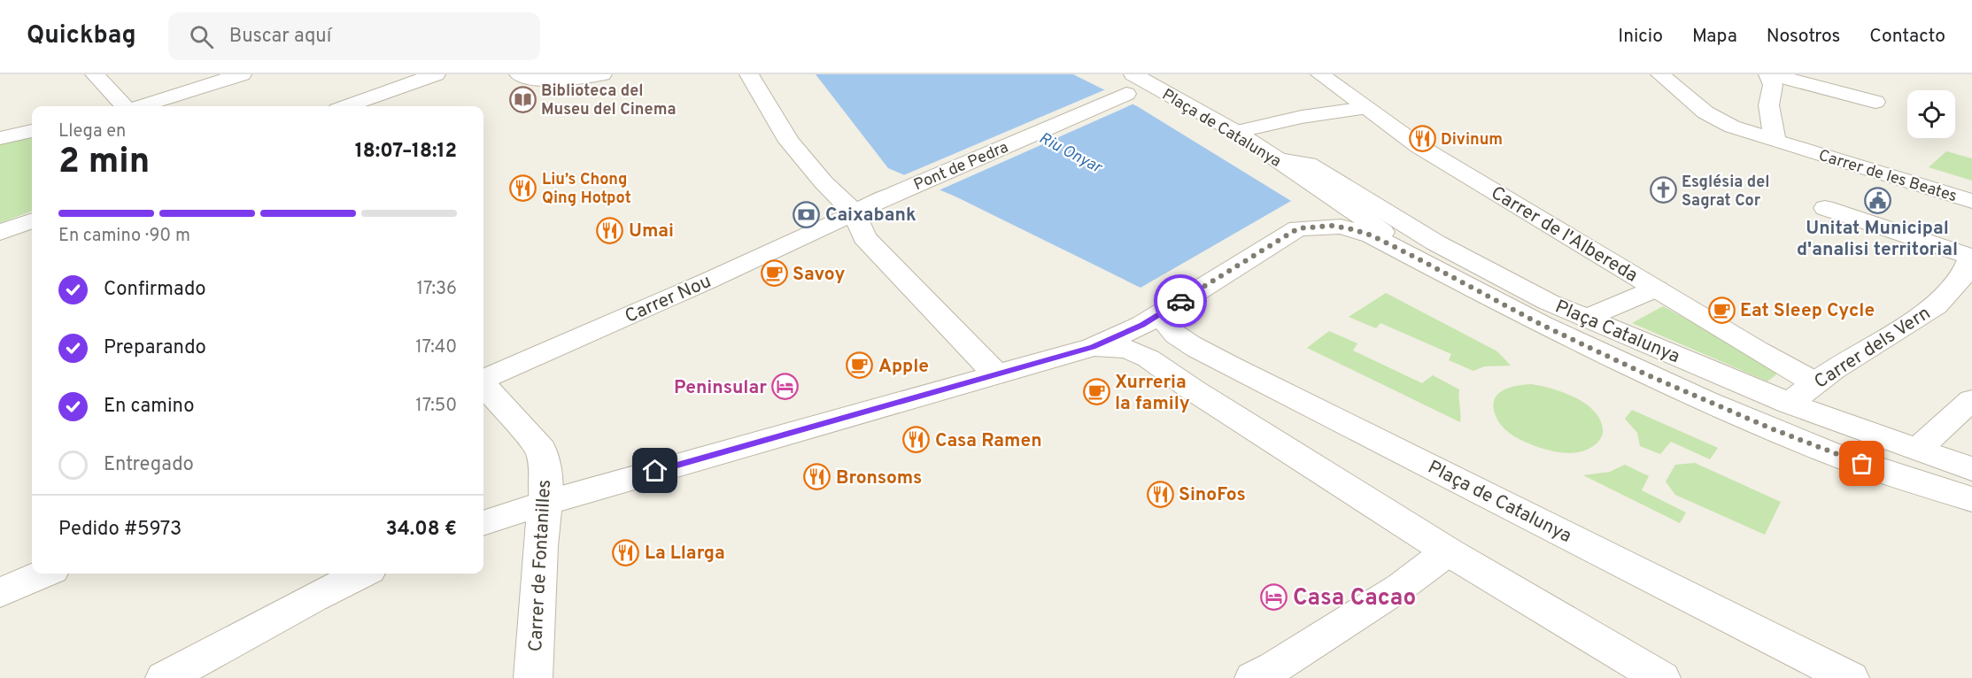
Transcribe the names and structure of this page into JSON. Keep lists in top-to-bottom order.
{
  "streets": {
    "street": [
      "Plaça de Catalunya",
      "Pont de Pedra",
      "Carrer de les Beates",
      "Carrer de l'Albereda",
      "Carrer Nou",
      "Plaça Catalunya",
      "Carrer dels Vern",
      "Carrer de Fontanilles"
    ]
  },
  "crossings": [
    ["Plaça de Catalunya", "Pont de Pedra"],
    ["Plaça de Catalunya", "Plaça Catalunya"],
    ["Pont de Pedra", "Carrer Nou"],
    ["Carrer de l'Albereda", "Carrer dels Vern"],
    ["Plaça Catalunya", "Carrer dels Vern"]
  ],
  "water": ["Riu Onyar"],
  "places": {
    "library": ["Biblioteca del Museu del Cinema"],
    "restaurant": [
      "Divinum",
      "Liu’s Chong Qing Hotpot",
      "Umai",
      "Casa Ramen",
      "Bronsoms",
      "SinoFos",
      "La Llarga"
    ],
    "church": ["Església del Sagrat Cor"],
    "public building": ["Unitat Municipal d'analisi territorial"],
    "bank": ["Caixabank"],
    "cafe": [
      "Savoy",
      "Eat Sleep Cycle",
      "Apple",
      "Xurreria la family"
    ],
    "hotel": ["Peninsular", "Casa Cacao"]
  },
  "page": {
    "header": "Quickbag",
    "search": "Buscar aquí",
    "nav": [
      "Inicio",
      "Mapa",
      "Nosotros",
      "Contacto"
    ],
    "heading": ["2 min", "Llega en", "18:07–18:12"],
    "panel": ["Pedido #5973", "34.08 €"],
    "bar": "En camino · 90 m",
    "list": [
      ["Confirmado", "17:36"],
      ["Preparando", "17:40"],
      ["En camino", "17:50"],
      "Entregado"
    ]
  }
}
